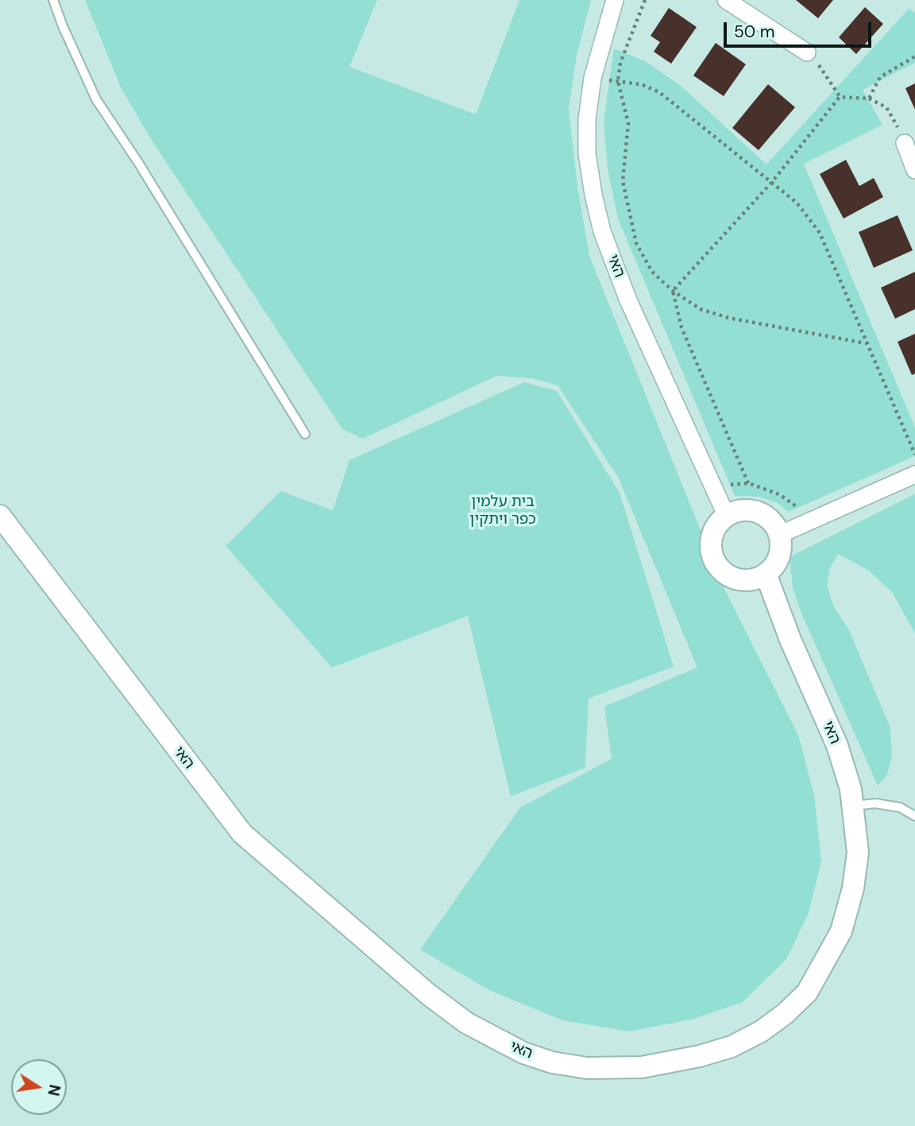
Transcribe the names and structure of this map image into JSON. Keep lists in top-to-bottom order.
{
  "streets": {
    "street": ["האי"]
  },
  "parks": ["בית עלמין כפר ויתקין"],
  "scale_bar": "50 m",
  "north": "right"
}
